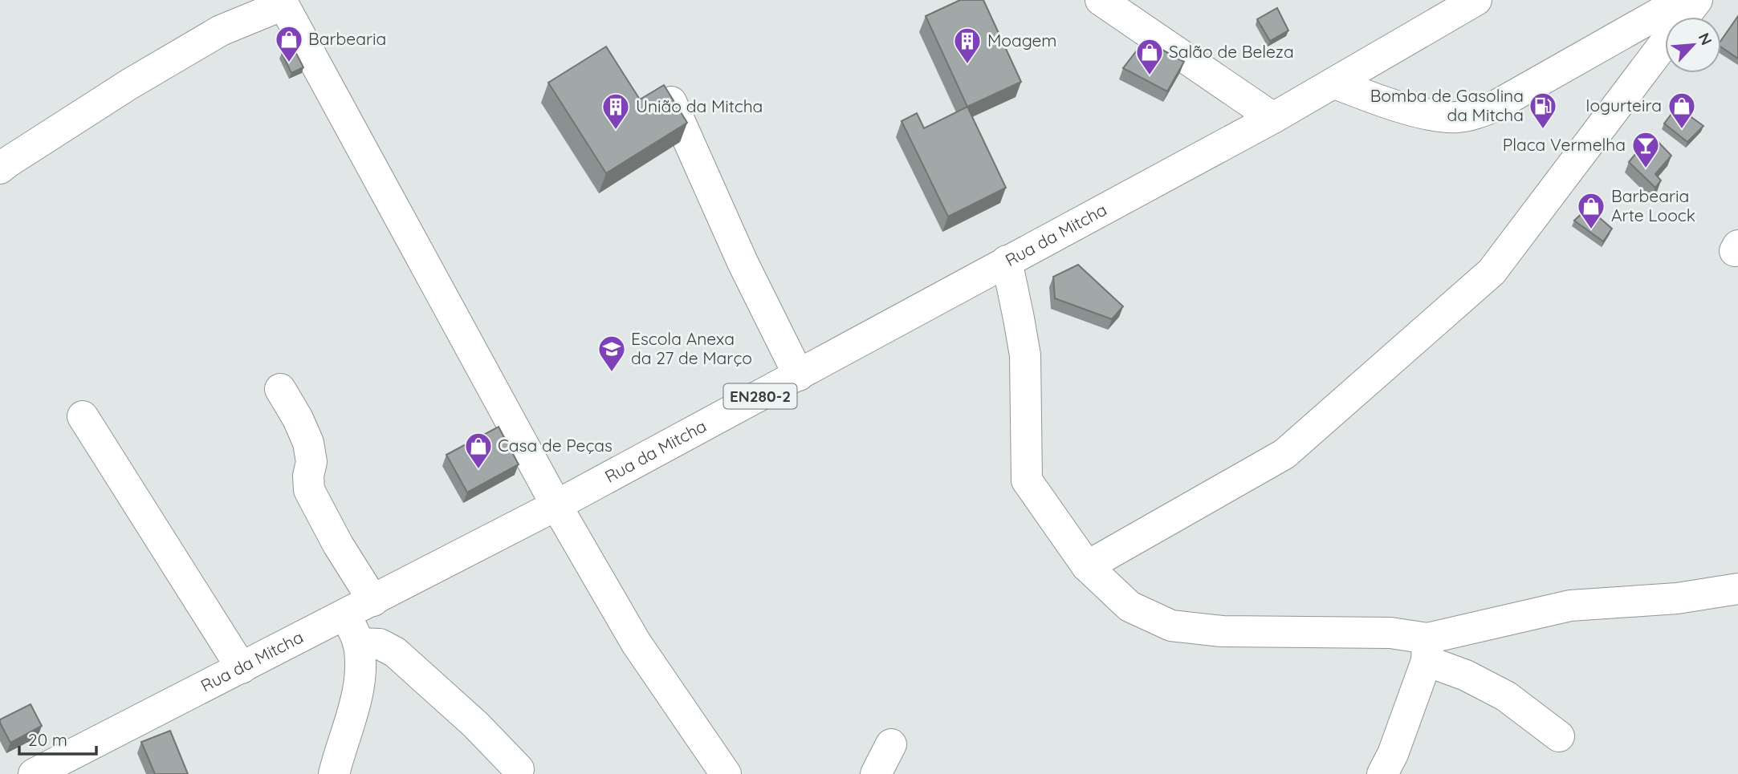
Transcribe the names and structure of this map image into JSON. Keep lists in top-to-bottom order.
{
  "streets": {
    "street": ["Rua da Mitcha", "EN280-2"]
  },
  "places": {
    "shop": [
      "Barbearia",
      "Salão de Beleza",
      "Iogurteira",
      "Barbearia Arte Loock",
      "Casa de Peças"
    ],
    "building": ["Moagem", "União da Mitcha"],
    "fuel station": ["Bomba de Gasolina da Mitcha"],
    "bar": ["Placa Vermelha"],
    "school or university": ["Escola Anexa da 27 de Março"]
  },
  "scale_bar": "20 m",
  "north": "top right"
}
